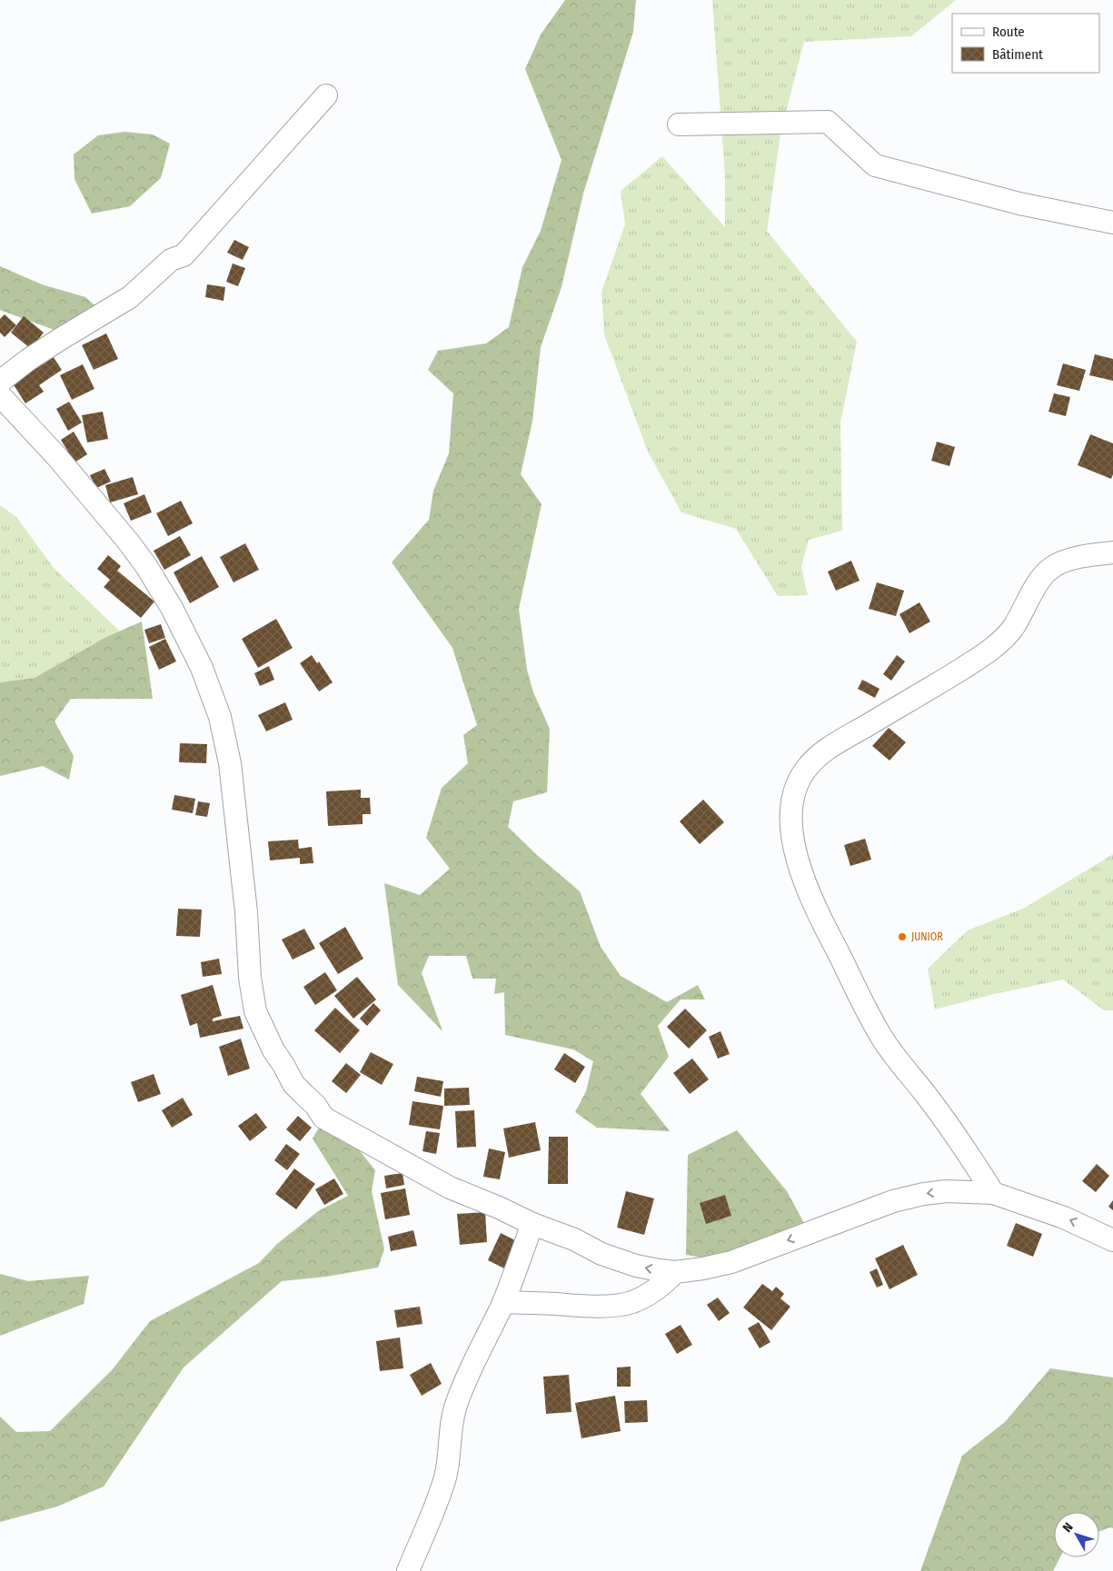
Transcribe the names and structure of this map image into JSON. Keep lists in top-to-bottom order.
{
  "places": ["JUNIOR"],
  "legend": ["Route", "Bâtiment"],
  "north": "top left"
}
